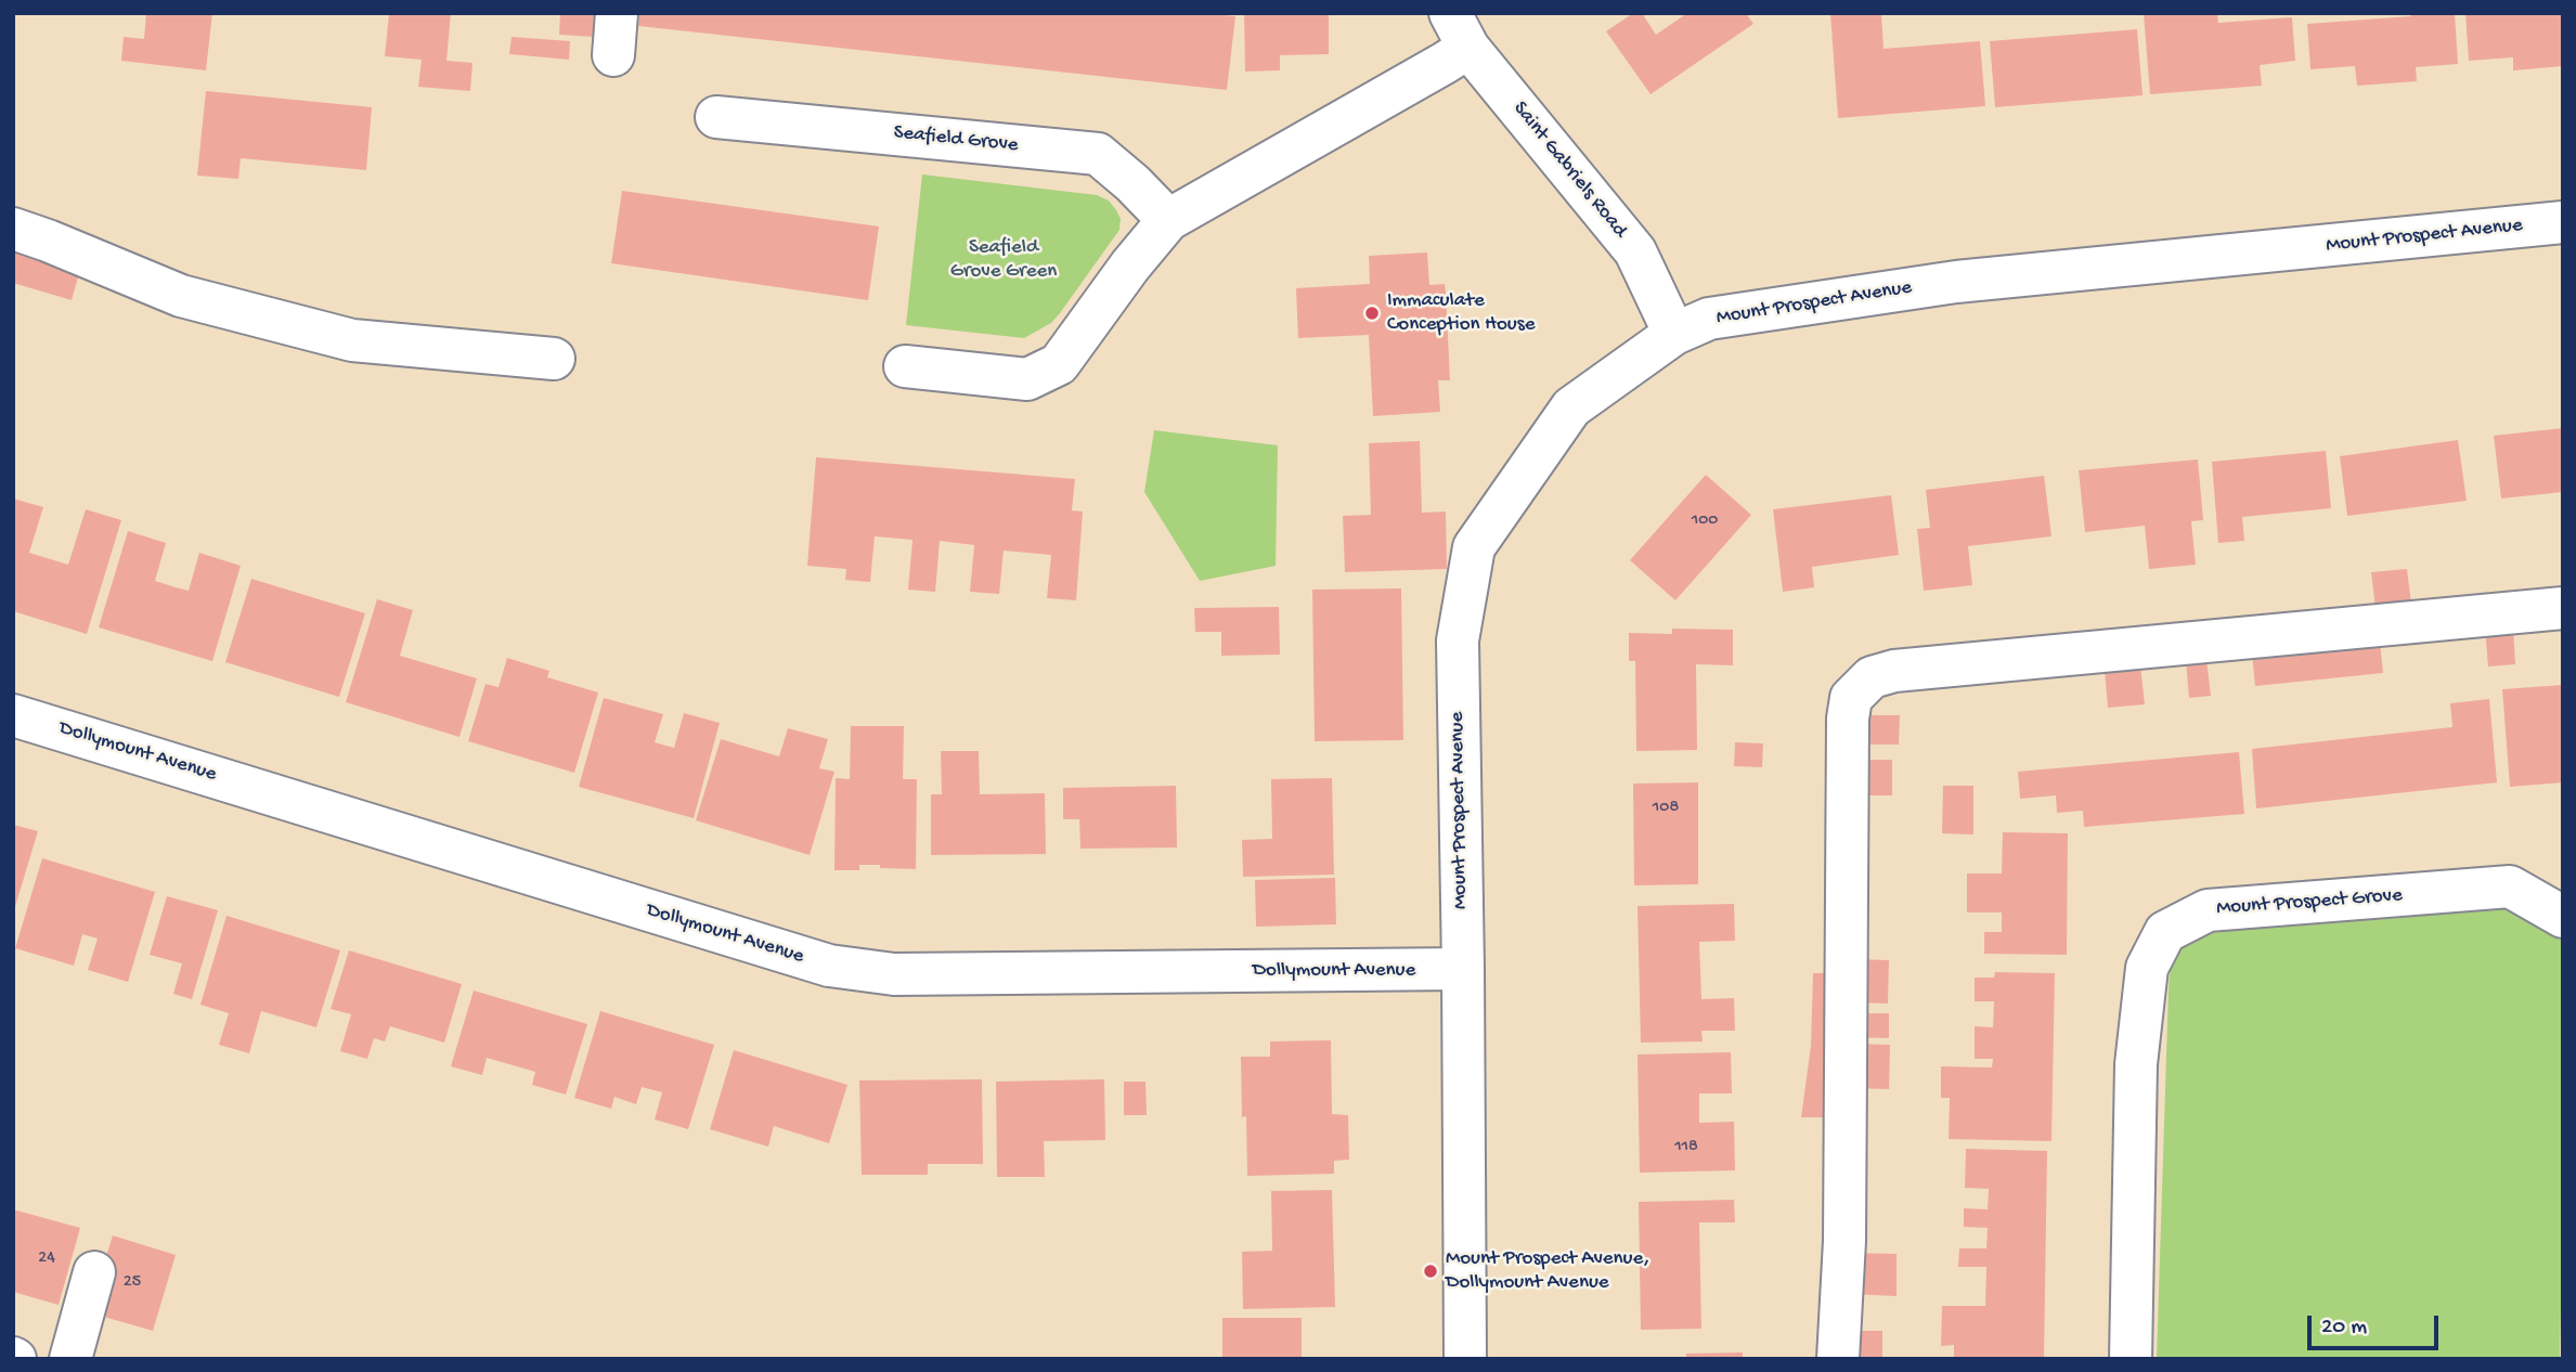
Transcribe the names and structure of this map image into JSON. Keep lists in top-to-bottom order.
{
  "streets": {
    "street": [
      "Seafield Grove",
      "Saint Gabriels Road",
      "Mount Prospect Avenue",
      "Dollymount Avenue",
      "Mount Prospect Grove"
    ]
  },
  "crossings": [
    ["Saint Gabriels Road", "Mount Prospect Avenue"],
    ["Mount Prospect Avenue", "Dollymount Avenue"]
  ],
  "parks": ["Seafield Grove Green"],
  "places": ["Immaculate Conception House", "Mount Prospect Avenue, Dollymount Avenue"],
  "house_numbers": [
    "100",
    "108",
    "118",
    "24",
    "25"
  ],
  "scale_bar": "20 m"
}
